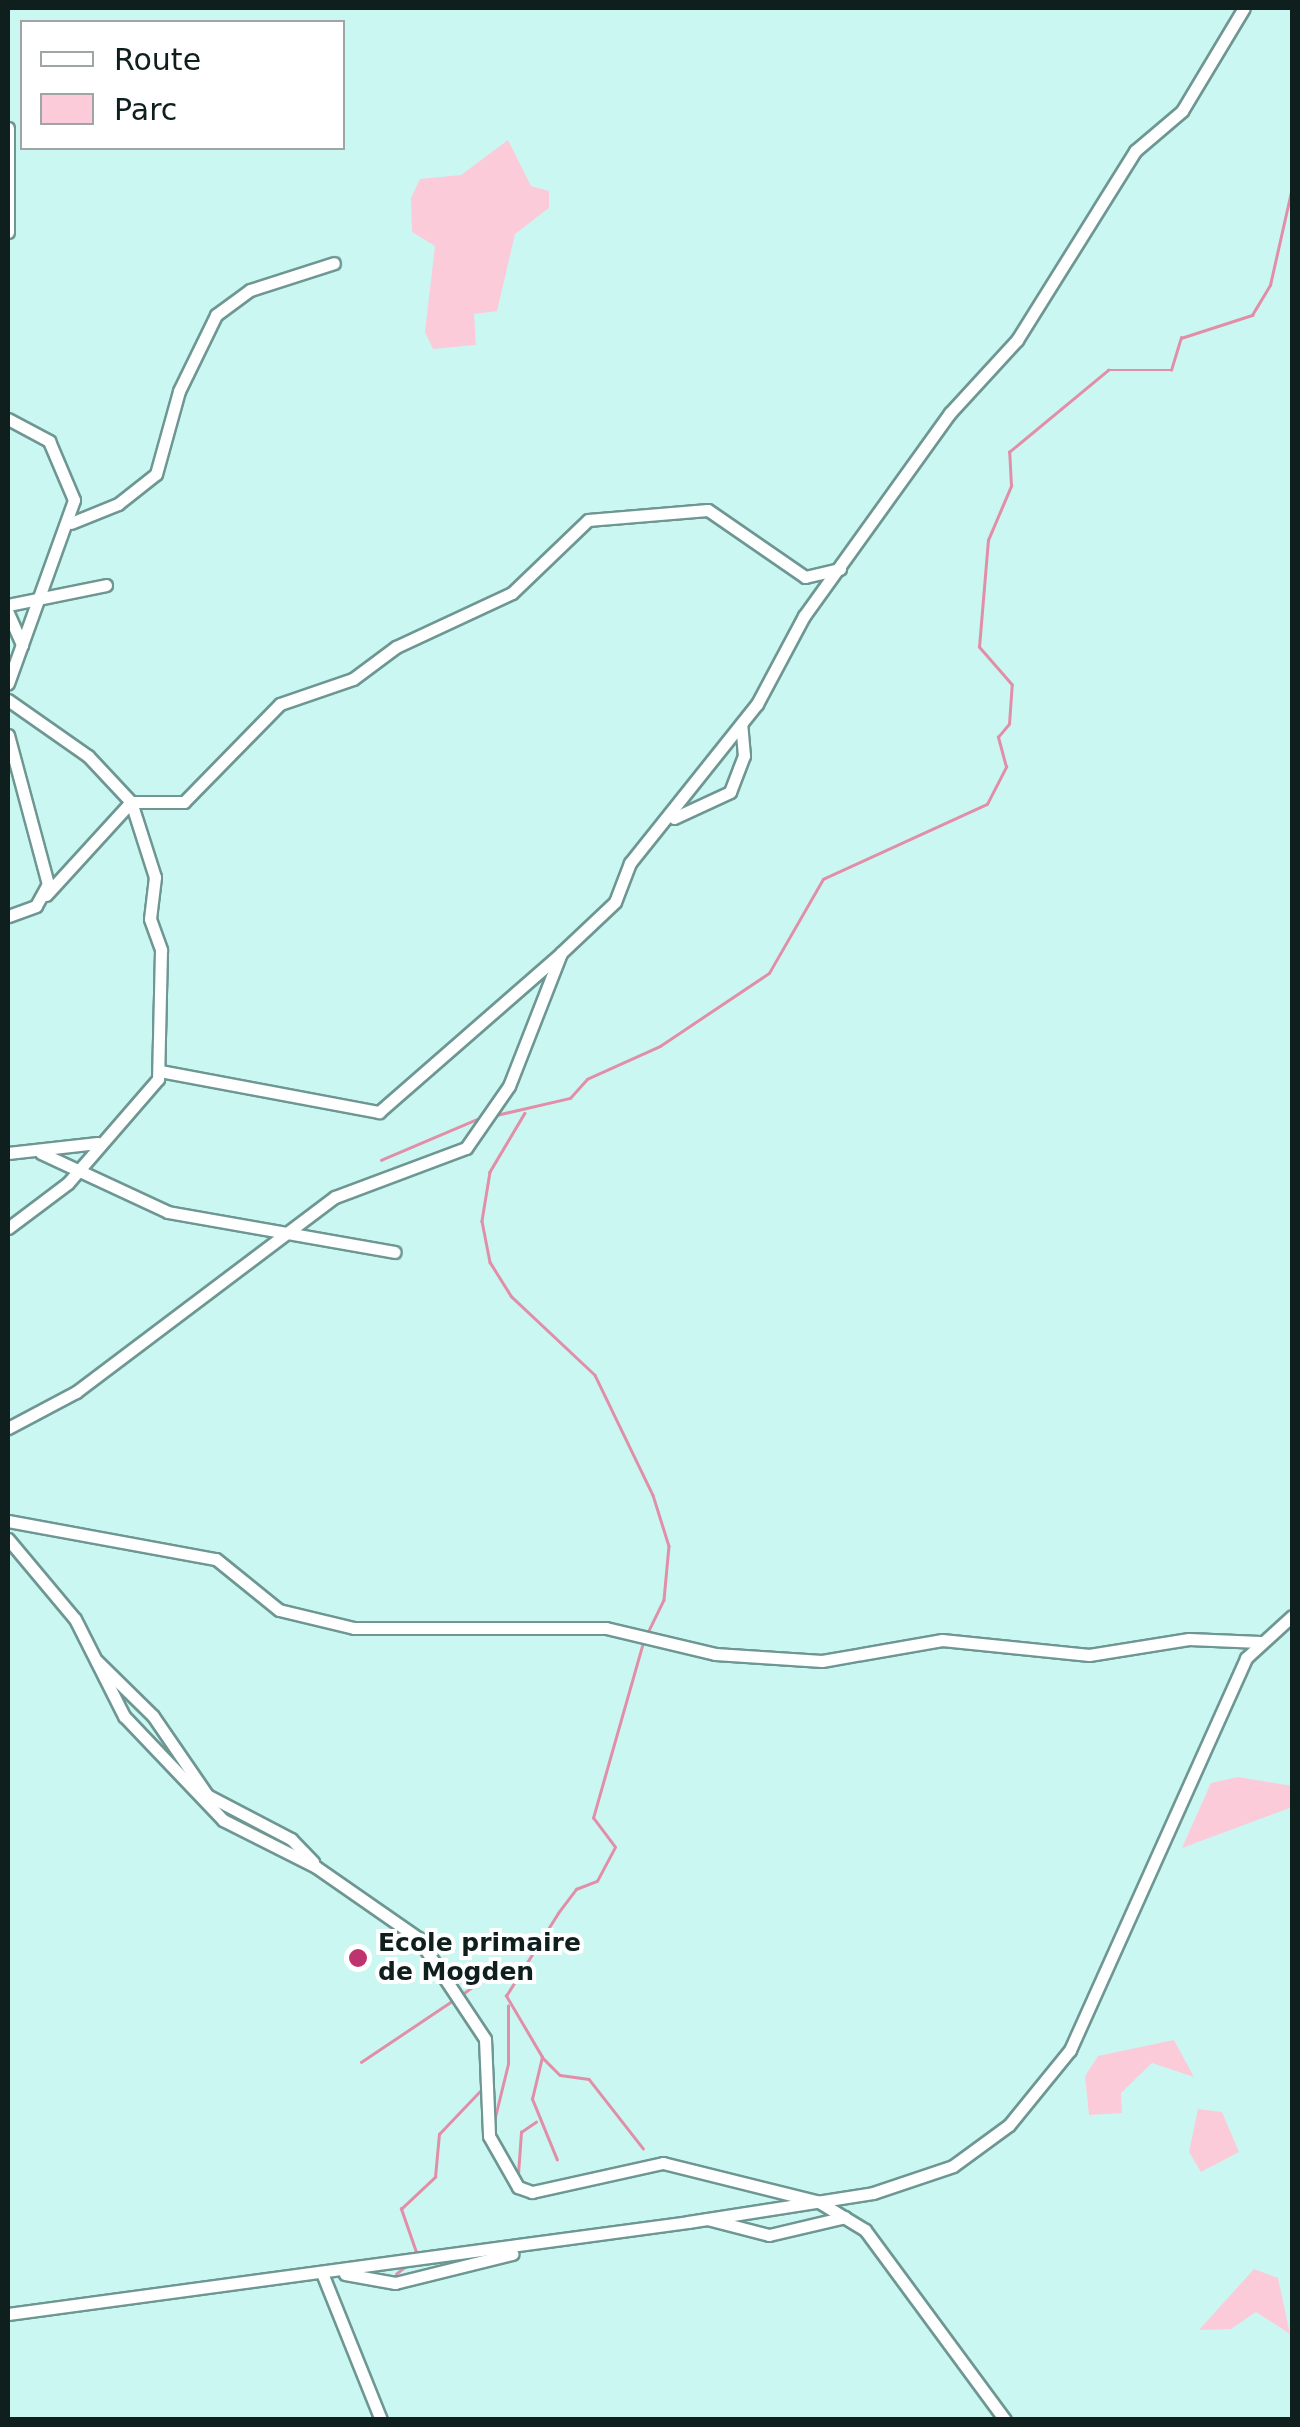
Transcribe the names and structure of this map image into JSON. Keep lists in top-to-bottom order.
{
  "places": ["Ecole primaire de Mogden"],
  "legend": ["Route", "Parc"]
}
